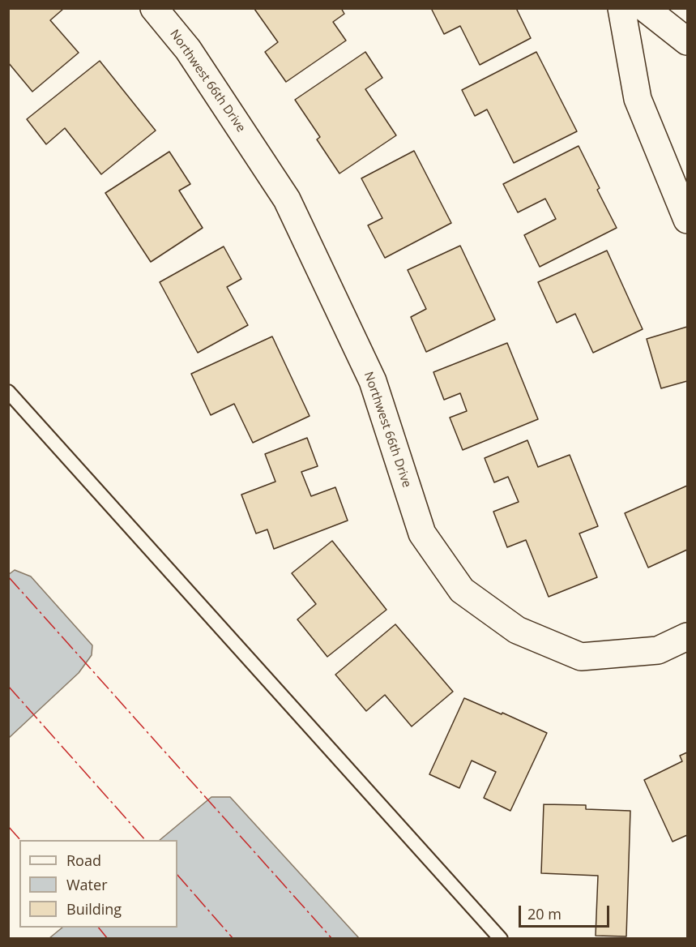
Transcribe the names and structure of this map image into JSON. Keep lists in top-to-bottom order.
{
  "streets": {
    "street": ["Northwest 66th Drive"]
  },
  "legend": ["Road", "Water", "Building"],
  "scale_bar": "20 m"
}
